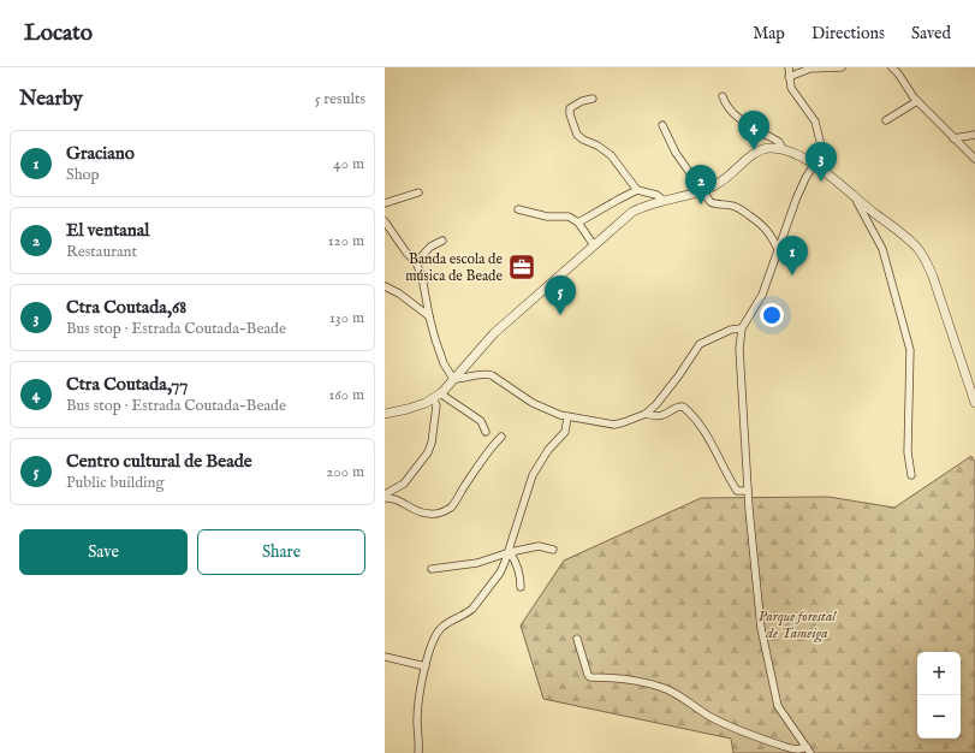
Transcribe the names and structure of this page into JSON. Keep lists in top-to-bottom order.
{
  "parks": ["Parque forestal de Tameiga"],
  "places": {
    "office": ["Banda escola de música de Beade"]
  },
  "page": {
    "header": "Locato",
    "nav": ["Map", "Directions", "Saved"],
    "heading": ["Nearby", "5 results"],
    "pins": [
      "4",
      "3",
      "2",
      "1",
      "5"
    ],
    "list": [
      {
        "mark": "1",
        "name": "Graciano",
        "note": "Shop",
        "value": "40 m"
      },
      {
        "mark": "2",
        "name": "El ventanal",
        "note": "Restaurant",
        "value": "120 m"
      },
      {
        "mark": "3",
        "name": "Ctra Coutada,68",
        "note": "Bus stop · Estrada Coutada-Beade",
        "value": "130 m"
      },
      {
        "mark": "4",
        "name": "Ctra Coutada,77",
        "note": "Bus stop · Estrada Coutada-Beade",
        "value": "160 m"
      },
      {
        "mark": "5",
        "name": "Centro cultural de Beade",
        "note": "Public building",
        "value": "200 m"
      }
    ],
    "buttons": ["Save", "Share"],
    "map_buttons": ["+", "−"]
  }
}
